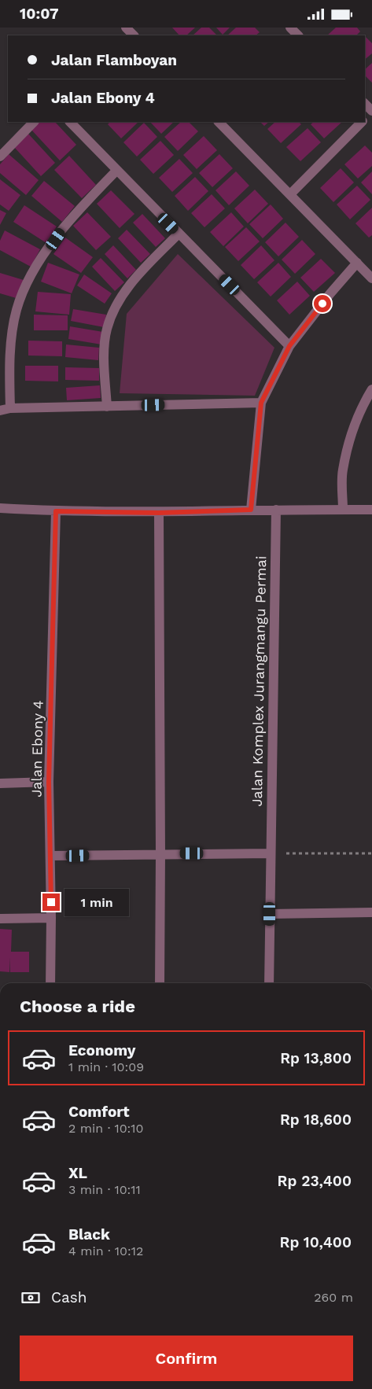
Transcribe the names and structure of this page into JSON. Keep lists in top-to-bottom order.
{
  "streets": {
    "street": ["Jalan Komplex Jurangmangu Permai", "Jalan Ebony 4"]
  },
  "page": {
    "status": "10:07",
    "banner": ["Jalan Flamboyan", "Jalan Ebony 4"],
    "bubble": "1 min",
    "heading": "Choose a ride",
    "list": [
      {
        "name": "Economy",
        "note": "1 min · 10:09",
        "value": "Rp 13,800"
      },
      {
        "name": "Comfort",
        "note": "2 min · 10:10",
        "value": "Rp 18,600"
      },
      {
        "name": "XL",
        "note": "3 min · 10:11",
        "value": "Rp 23,400"
      },
      {
        "name": "Black",
        "note": "4 min · 10:12",
        "value": "Rp 10,400"
      }
    ],
    "pay": ["Cash", "260 m"],
    "buttons": "Confirm"
  }
}
